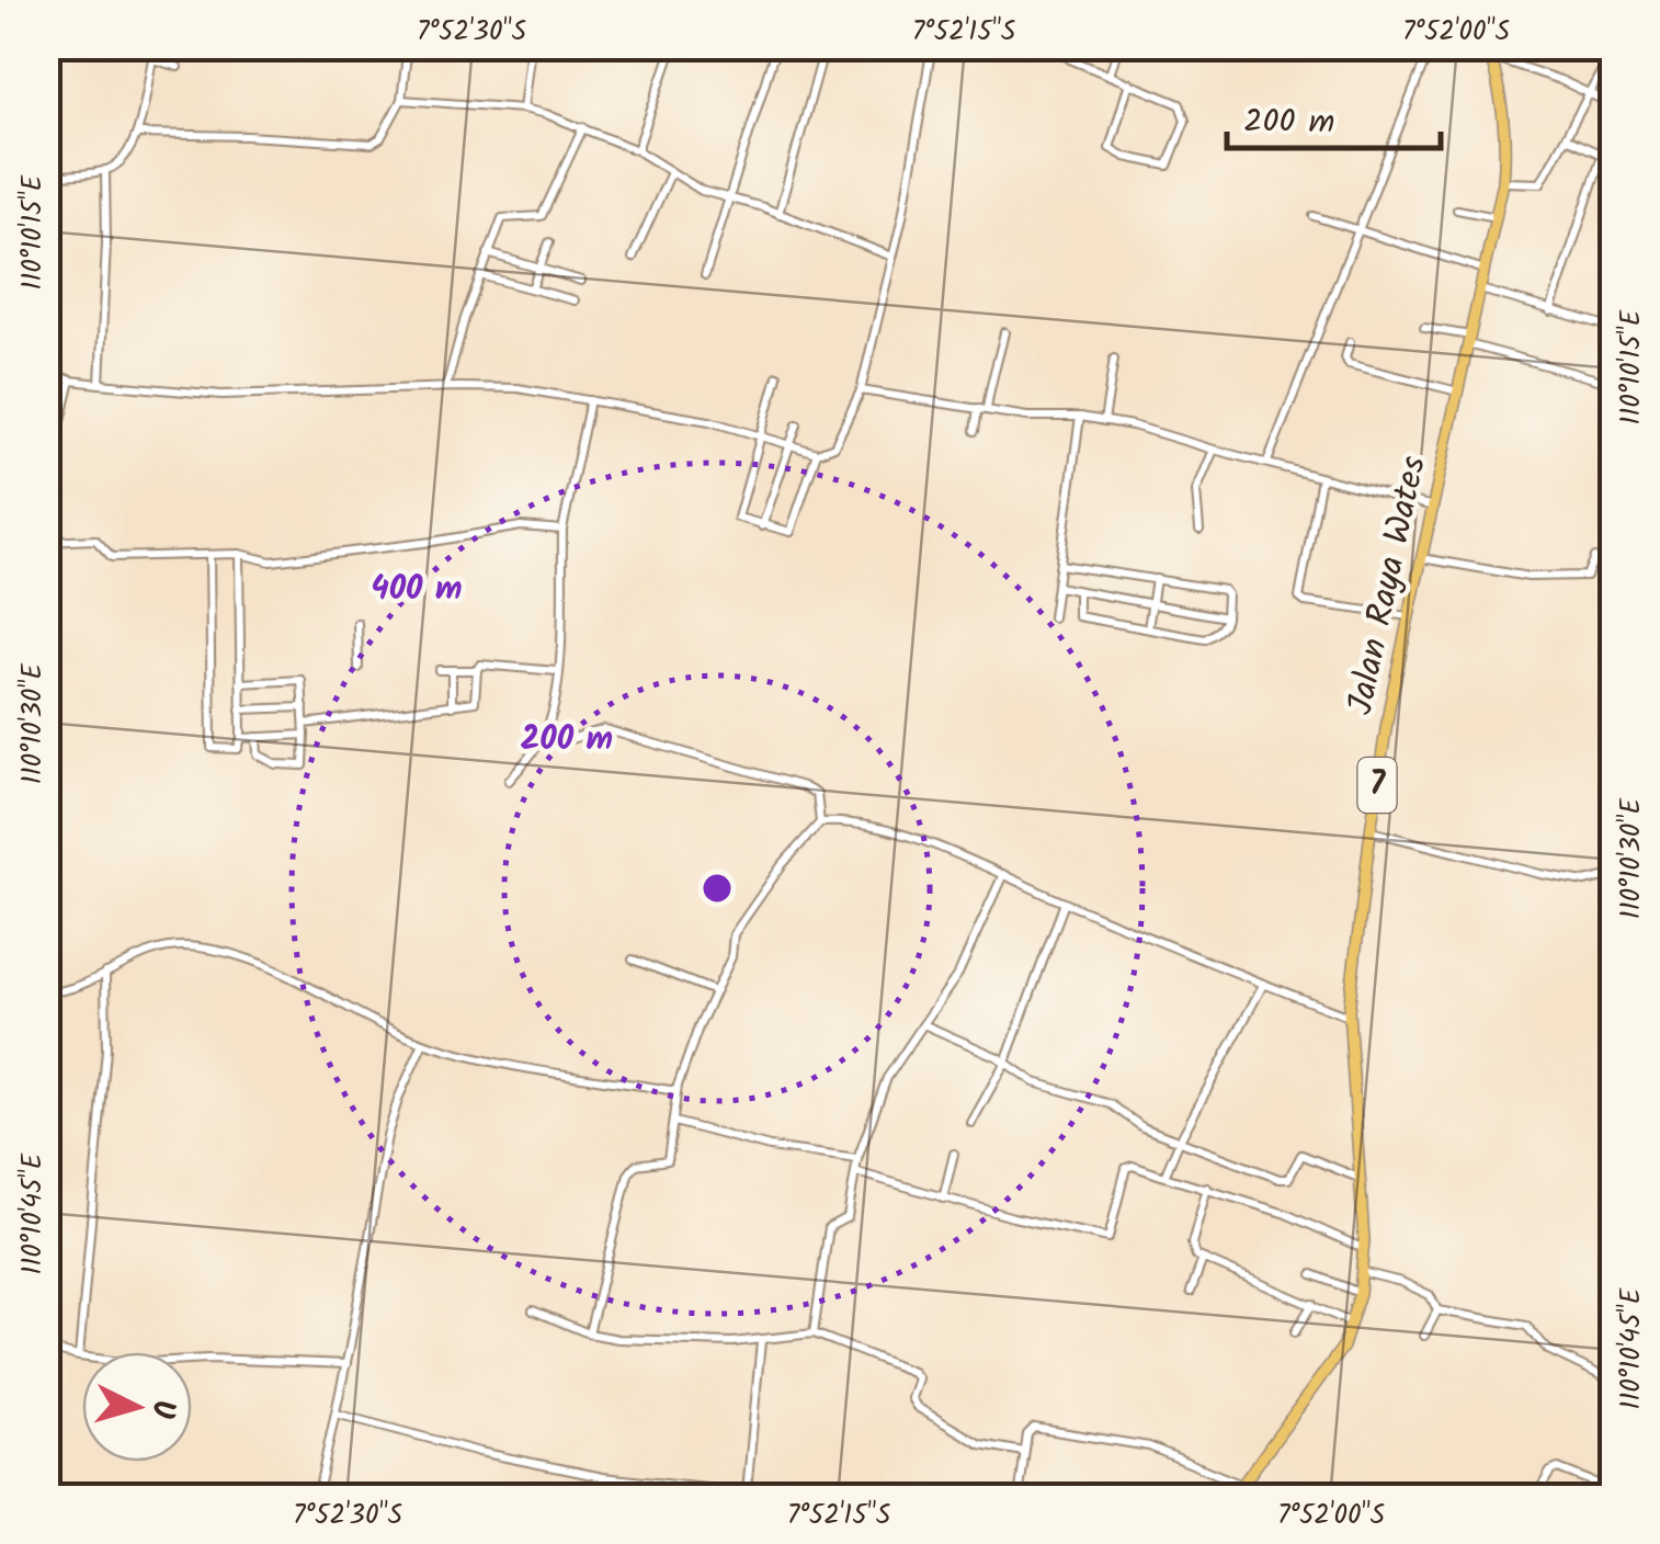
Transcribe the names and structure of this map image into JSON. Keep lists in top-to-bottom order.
{
  "streets": {
    "highway": ["Jalan Raya Wates", "7"]
  },
  "scale_bar": "200 m",
  "north": "right",
  "coordinates": [
    "7°52'30\"S",
    "7°52'15\"S",
    "7°52'00\"S",
    "110°10'15\"E",
    "110°10'30\"E",
    "110°10'45\"E"
  ],
  "rings": ["400 m", "200 m"]
}
